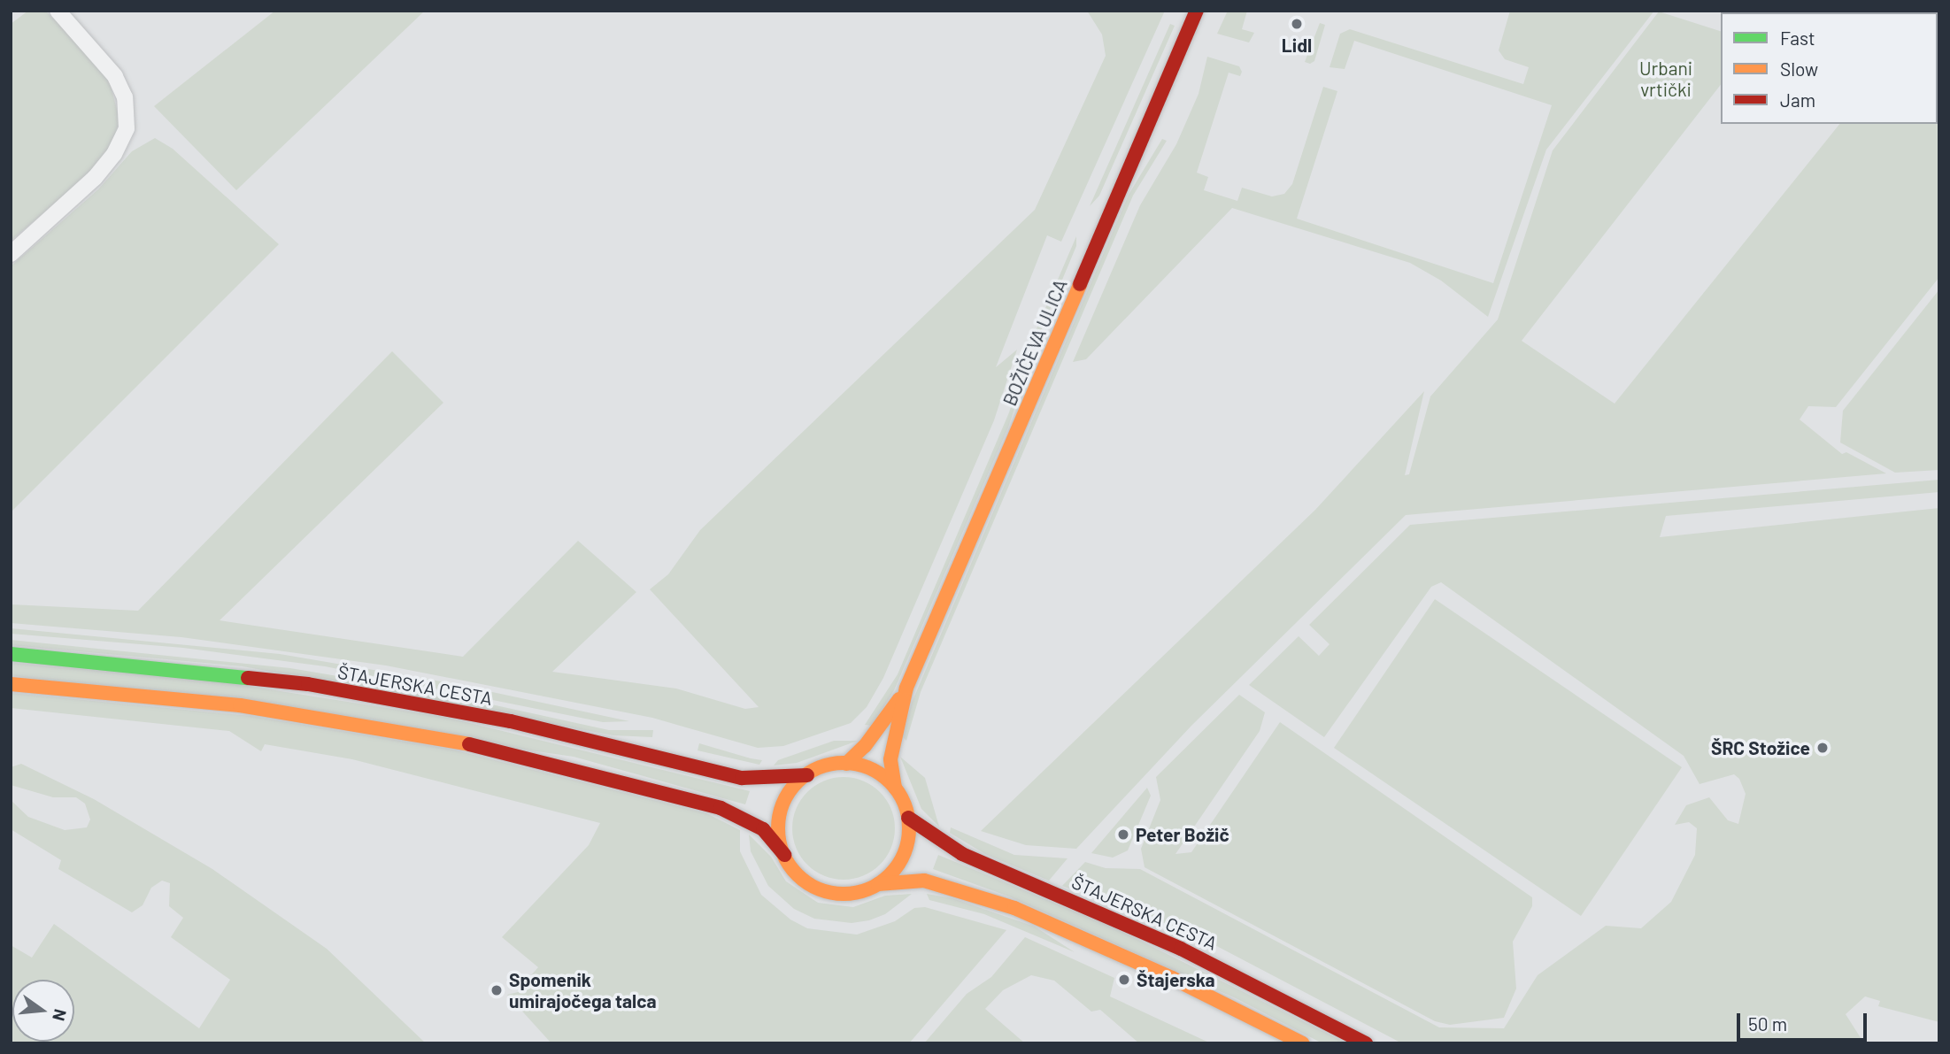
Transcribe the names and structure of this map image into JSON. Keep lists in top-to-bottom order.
{
  "streets": {
    "main road": ["BOŽIČEVA ULICA", "ŠTAJERSKA CESTA"]
  },
  "crossings": [
    ["BOŽIČEVA ULICA", "ŠTAJERSKA CESTA"]
  ],
  "parks": ["Urbani vrtički"],
  "places": [
    "Lidl",
    "ŠRC Stožice",
    "Peter Božič",
    "Štajerska",
    "Spomenik umirajočega talca"
  ],
  "legend": ["Fast", "Slow", "Jam"],
  "scale_bar": "50 m",
  "north": "right"
}
